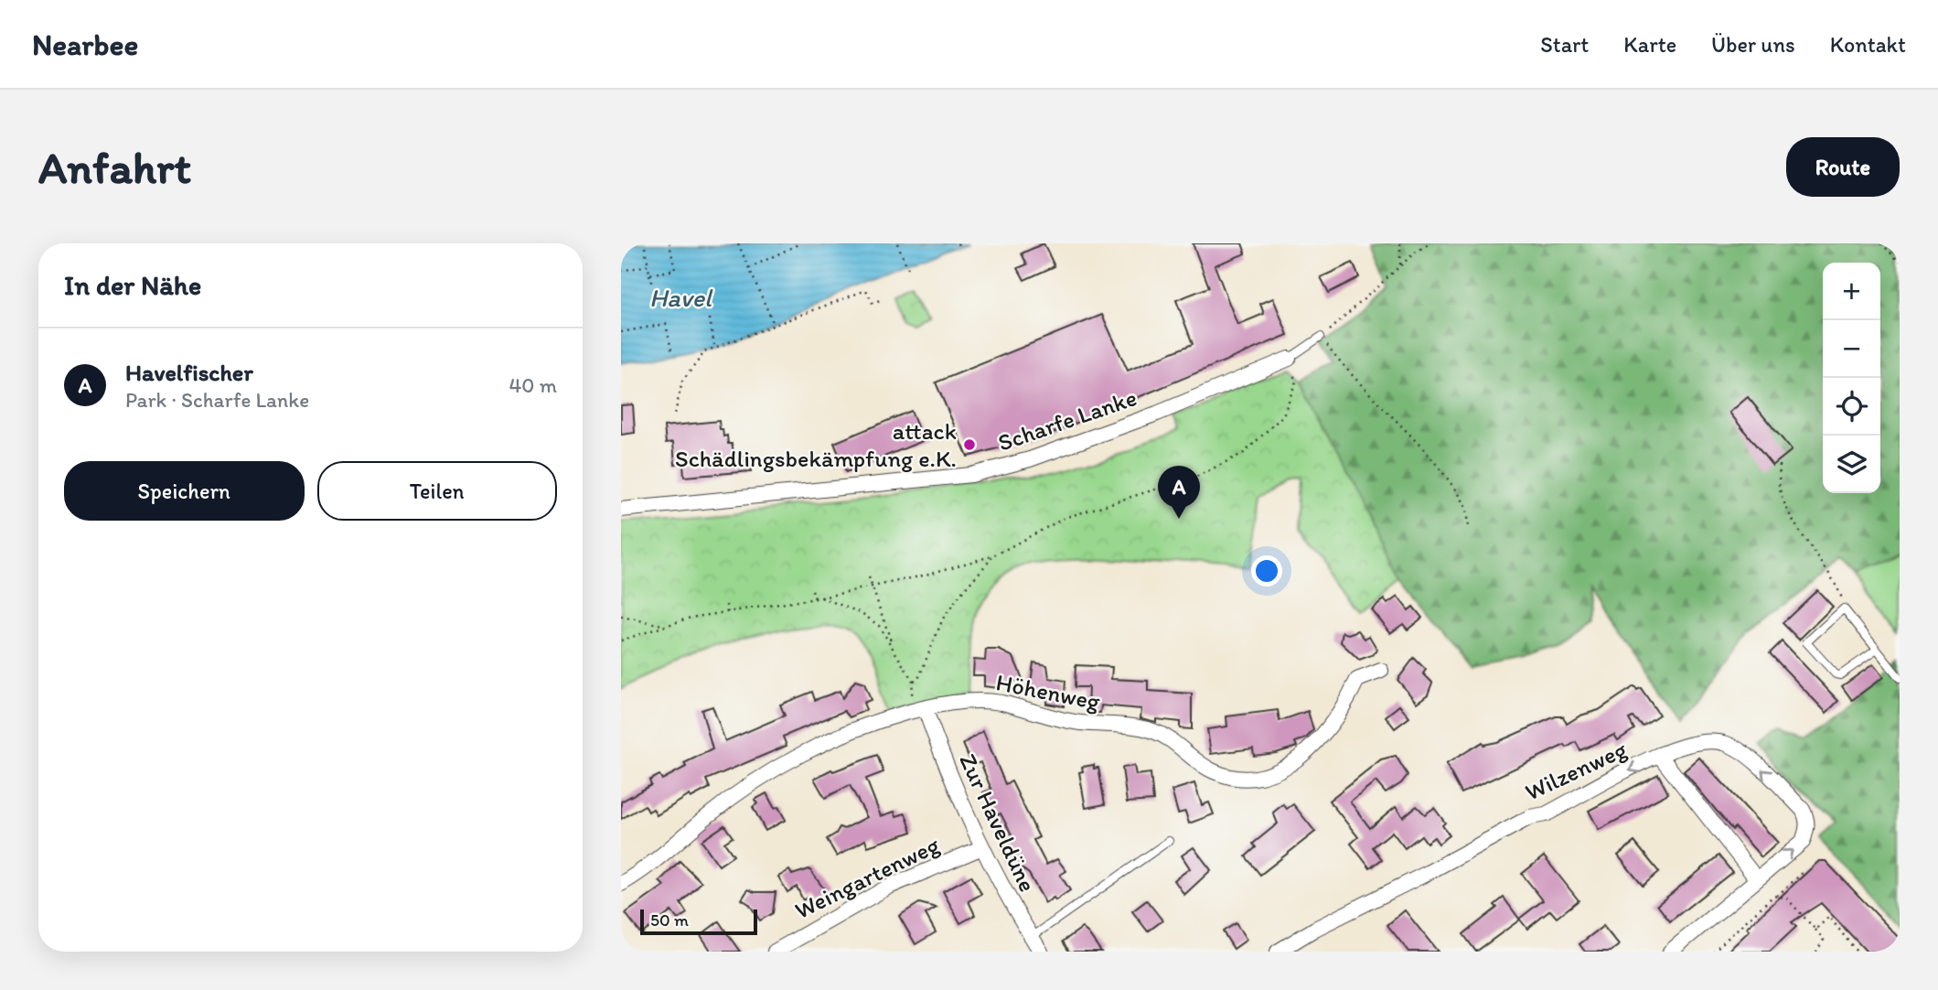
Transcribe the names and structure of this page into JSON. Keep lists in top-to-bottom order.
{
  "streets": {
    "street": [
      "Scharfe Lanke",
      "Höhenweg",
      "Wilzenweg",
      "Zur Haveldüne",
      "Weingartenweg"
    ]
  },
  "crossings": [
    ["Höhenweg", "Zur Haveldüne"],
    ["Zur Haveldüne", "Weingartenweg"]
  ],
  "water": ["Havel"],
  "places": ["attack Schädlingsbekämpfung e.K."],
  "scale_bar": "50 m",
  "page": {
    "header": "Nearbee",
    "nav": [
      "Start",
      "Karte",
      "Über uns",
      "Kontakt"
    ],
    "buttons": [
      "Route",
      ["Speichern", "Teilen"]
    ],
    "title": "Anfahrt",
    "heading": "In der Nähe",
    "map_buttons": ["+", "−"],
    "list": [
      {
        "mark": "A",
        "name": "Havelfischer",
        "note": "Park · Scharfe Lanke",
        "value": "40 m"
      }
    ],
    "pins": "A",
    "scale": "50 m"
  }
}
